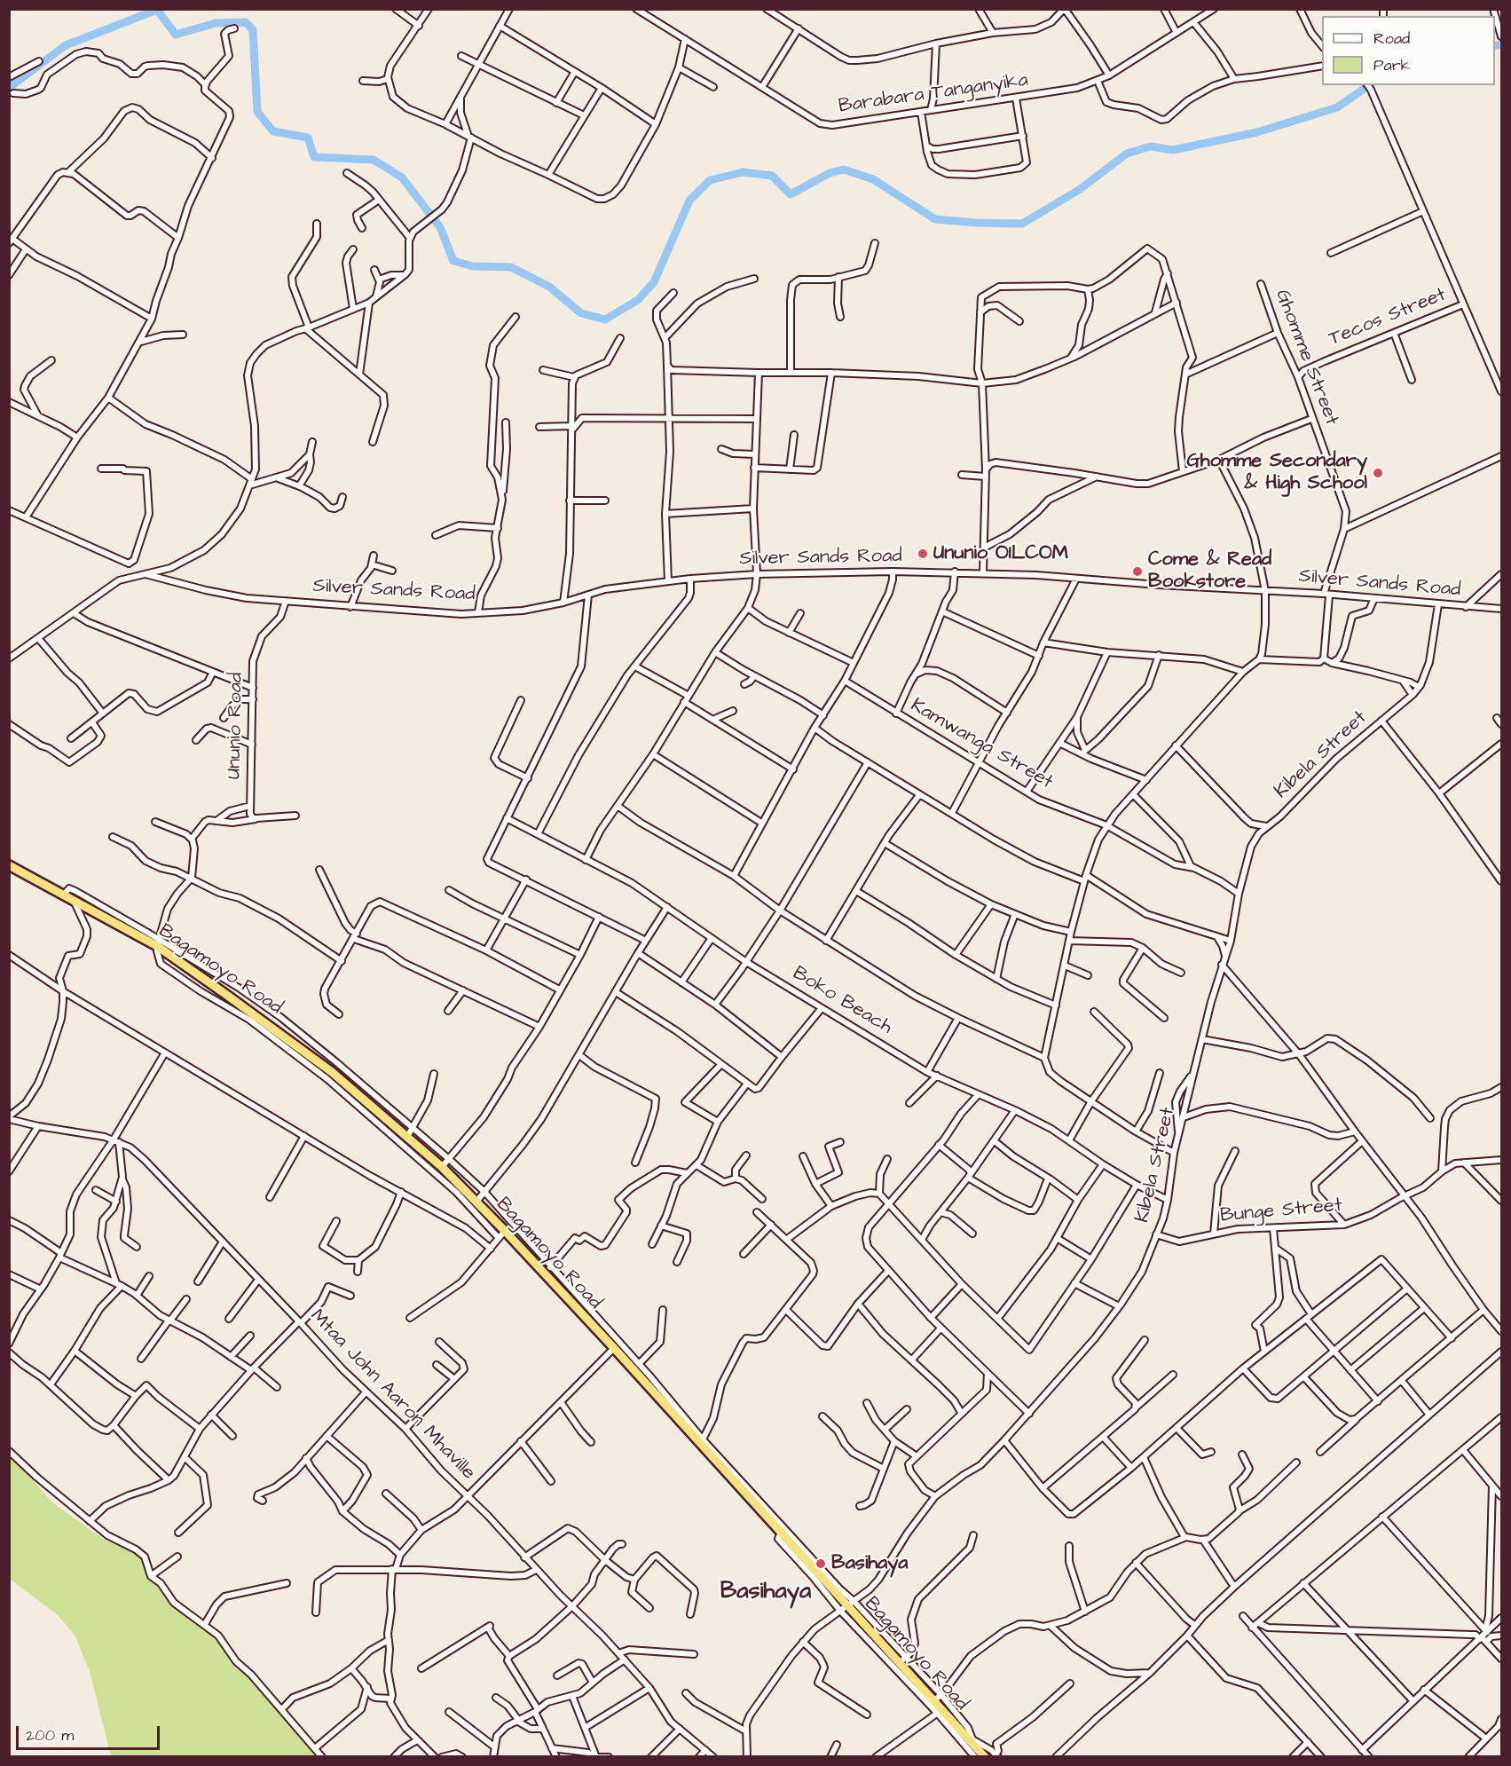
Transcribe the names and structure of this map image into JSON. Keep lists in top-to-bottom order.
{
  "streets": {
    "highway": ["Bagamoyo Road"],
    "street": [
      "Barabara Tanganyika",
      "Tecos Street",
      "Ghomme Street",
      "Silver Sands Road",
      "Ununio Road",
      "Kamwanga Street",
      "Kibela Street",
      "Boko Beach",
      "Bunge Street",
      "Mtaa John Aaron Mhaville"
    ]
  },
  "crossings": [
    ["Tecos Street", "Ghomme Street"],
    ["Ghomme Street", "Silver Sands Road"],
    ["Silver Sands Road", "Ununio Road"],
    ["Silver Sands Road", "Kibela Street"],
    ["Kamwanga Street", "Kibela Street"],
    ["Kibela Street", "Bagamoyo Road"],
    ["Kibela Street", "Boko Beach"],
    ["Kibela Street", "Bunge Street"]
  ],
  "districts": ["Basihaya"],
  "places": [
    "Ghomme Secondary & High School",
    "Ununio OILCOM",
    "Come & Read Bookstore",
    "Basihaya"
  ],
  "legend": ["Road", "Park"],
  "scale_bar": "200 m"
}
